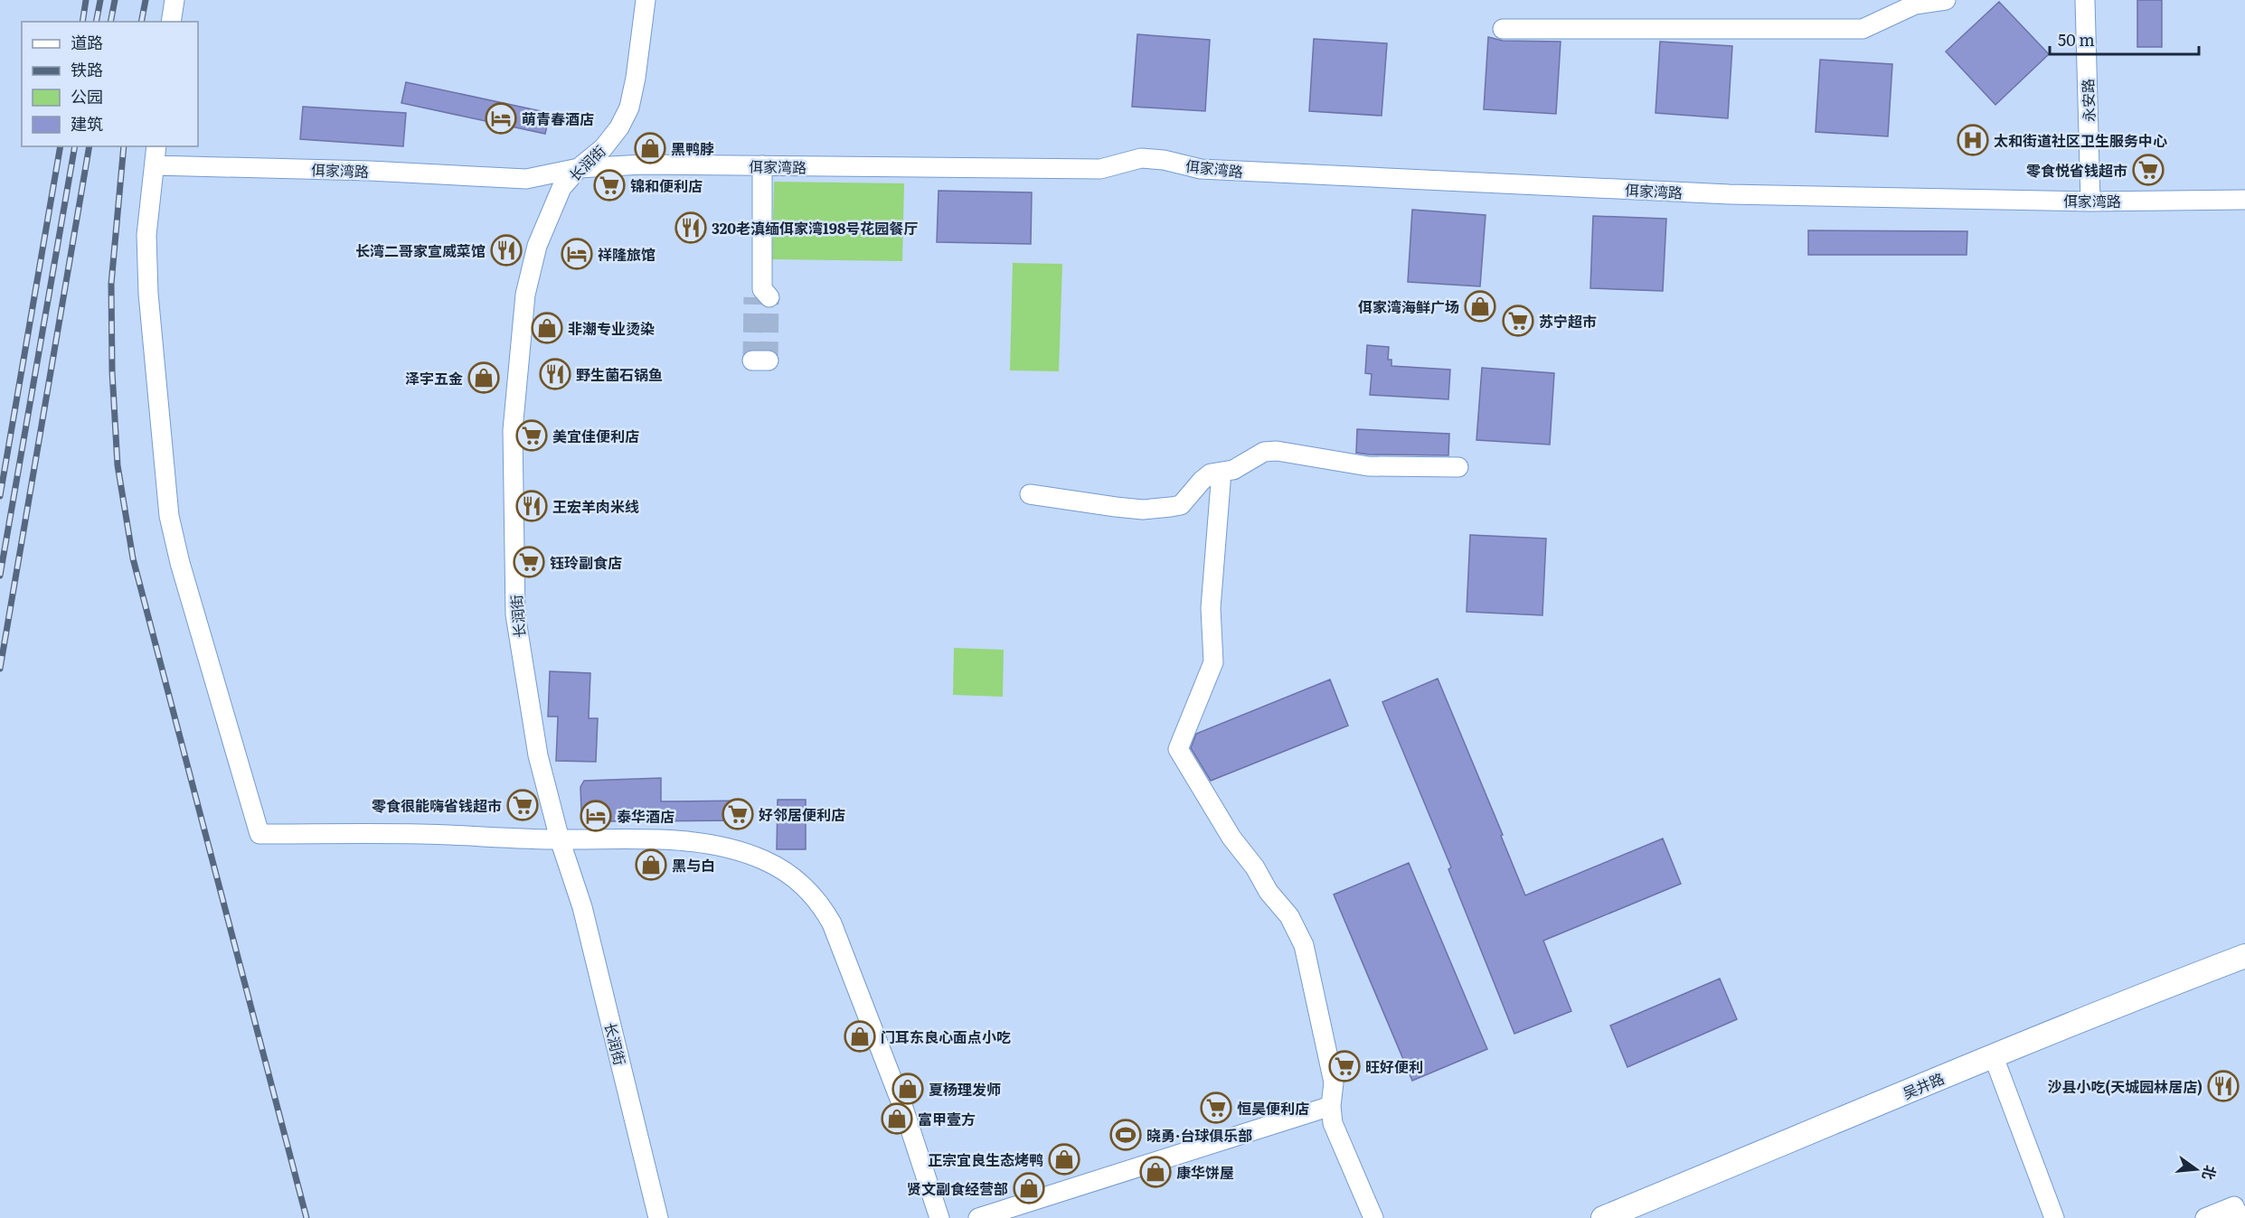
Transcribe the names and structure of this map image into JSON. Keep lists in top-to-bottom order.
{
  "streets": {
    "street": [
      "永安路",
      "长润街",
      "佴家湾路",
      "吴井路"
    ]
  },
  "crossings": [
    ["永安路", "佴家湾路"],
    ["长润街", "佴家湾路"]
  ],
  "places": {
    "hotel": ["萌青春酒店", "祥隆旅馆", "泰华酒店"],
    "hospital": ["太和街道社区卫生服务中心"],
    "shop": [
      "黑鸭脖",
      "佴家湾海鲜广场",
      "非潮专业烫染",
      "泽宇五金",
      "黑与白",
      "门耳东良心面点小吃",
      "夏杨理发师",
      "富甲壹方",
      "正宗宜良生态烤鸭",
      "康华饼屋",
      "贤文副食经营部"
    ],
    "supermarket": [
      "零食悦省钱超市",
      "锦和便利店",
      "苏宁超市",
      "美宜佳便利店",
      "钰玲副食店",
      "零食很能嗨省钱超市",
      "好邻居便利店",
      "旺好便利",
      "恒昊便利店"
    ],
    "restaurant": [
      "320老滇缅佴家湾198号花园餐厅",
      "长湾二哥家宣威菜馆",
      "野生菌石锅鱼",
      "王宏羊肉米线",
      "沙县小吃(天城园林居店)"
    ],
    "sports": ["晓勇·台球俱乐部"]
  },
  "legend": [
    "道路",
    "铁路",
    "公园",
    "建筑"
  ],
  "scale_bar": "50 m",
  "north": "right"
}
